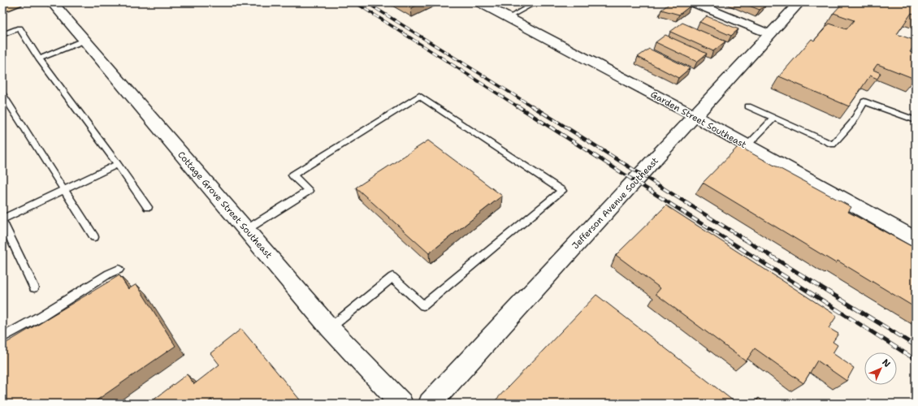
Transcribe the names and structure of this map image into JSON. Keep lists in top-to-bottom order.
{
  "streets": {
    "street": ["Garden Street Southeast", "Jefferson Avenue Southeast", "Cottage Grove Street Southeast"]
  },
  "crossings": [
    ["Garden Street Southeast", "Jefferson Avenue Southeast"]
  ],
  "north": "top right"
}
